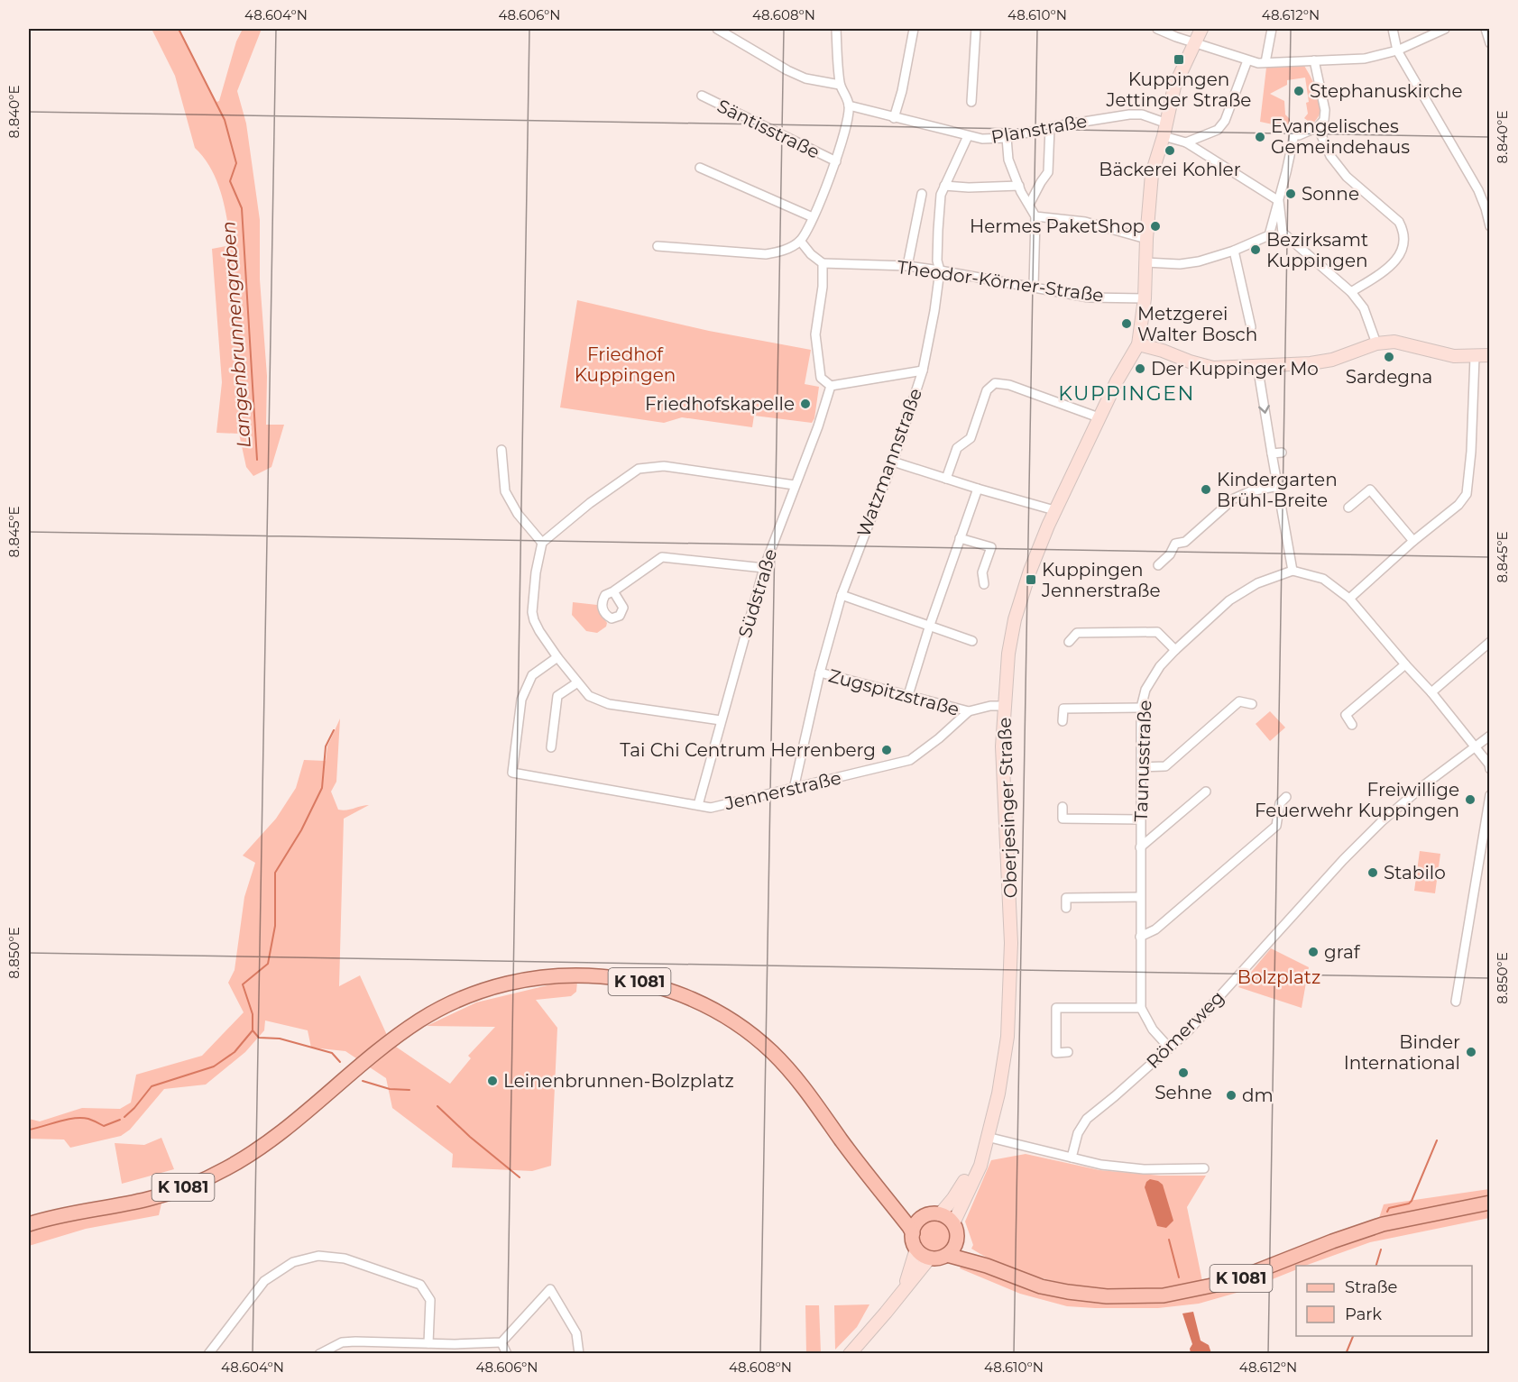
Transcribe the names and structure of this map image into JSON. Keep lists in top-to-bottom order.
{
  "streets": {
    "main road": ["Oberjesinger Straße", "K 1081"],
    "street": [
      "Säntisstraße",
      "Planstraße",
      "Theodor-Körner-Straße",
      "Watzmannstraße",
      "Südstraße",
      "Zugspitzstraße",
      "Taunusstraße",
      "Jennerstraße",
      "Römerweg"
    ]
  },
  "crossings": [
    ["Planstraße", "Watzmannstraße"],
    ["Theodor-Körner-Straße", "Watzmannstraße"],
    ["Watzmannstraße", "Zugspitzstraße"],
    ["Watzmannstraße", "Jennerstraße"],
    ["Südstraße", "Jennerstraße"],
    ["Zugspitzstraße", "Jennerstraße"],
    ["Taunusstraße", "Römerweg"]
  ],
  "districts": ["KUPPINGEN"],
  "water": ["Langenbrunnengraben"],
  "parks": ["Friedhof Kuppingen", "Bolzplatz"],
  "places": {
    "transit": ["Kuppingen Jettinger Straße", "Kuppingen Jennerstraße"],
    "other": [
      "Stephanuskirche",
      "Evangelisches Gemeindehaus",
      "Bäckerei Kohler",
      "Sonne",
      "Hermes PaketShop",
      "Bezirksamt Kuppingen",
      "Metzgerei Walter Bosch",
      "Sardegna",
      "Der Kuppinger Mo",
      "Friedhofskapelle",
      "Kindergarten Brühl-Breite",
      "Tai Chi Centrum Herrenberg",
      "Freiwillige Feuerwehr Kuppingen",
      "Stabilo",
      "graf",
      "Binder International",
      "Sehne",
      "Leinenbrunnen-Bolzplatz",
      "dm"
    ]
  },
  "legend": ["Straße", "Park"],
  "coordinates": [
    "48.604°N",
    "48.606°N",
    "48.608°N",
    "48.610°N",
    "48.612°N",
    "8.840°E",
    "8.845°E",
    "8.850°E"
  ]
}
